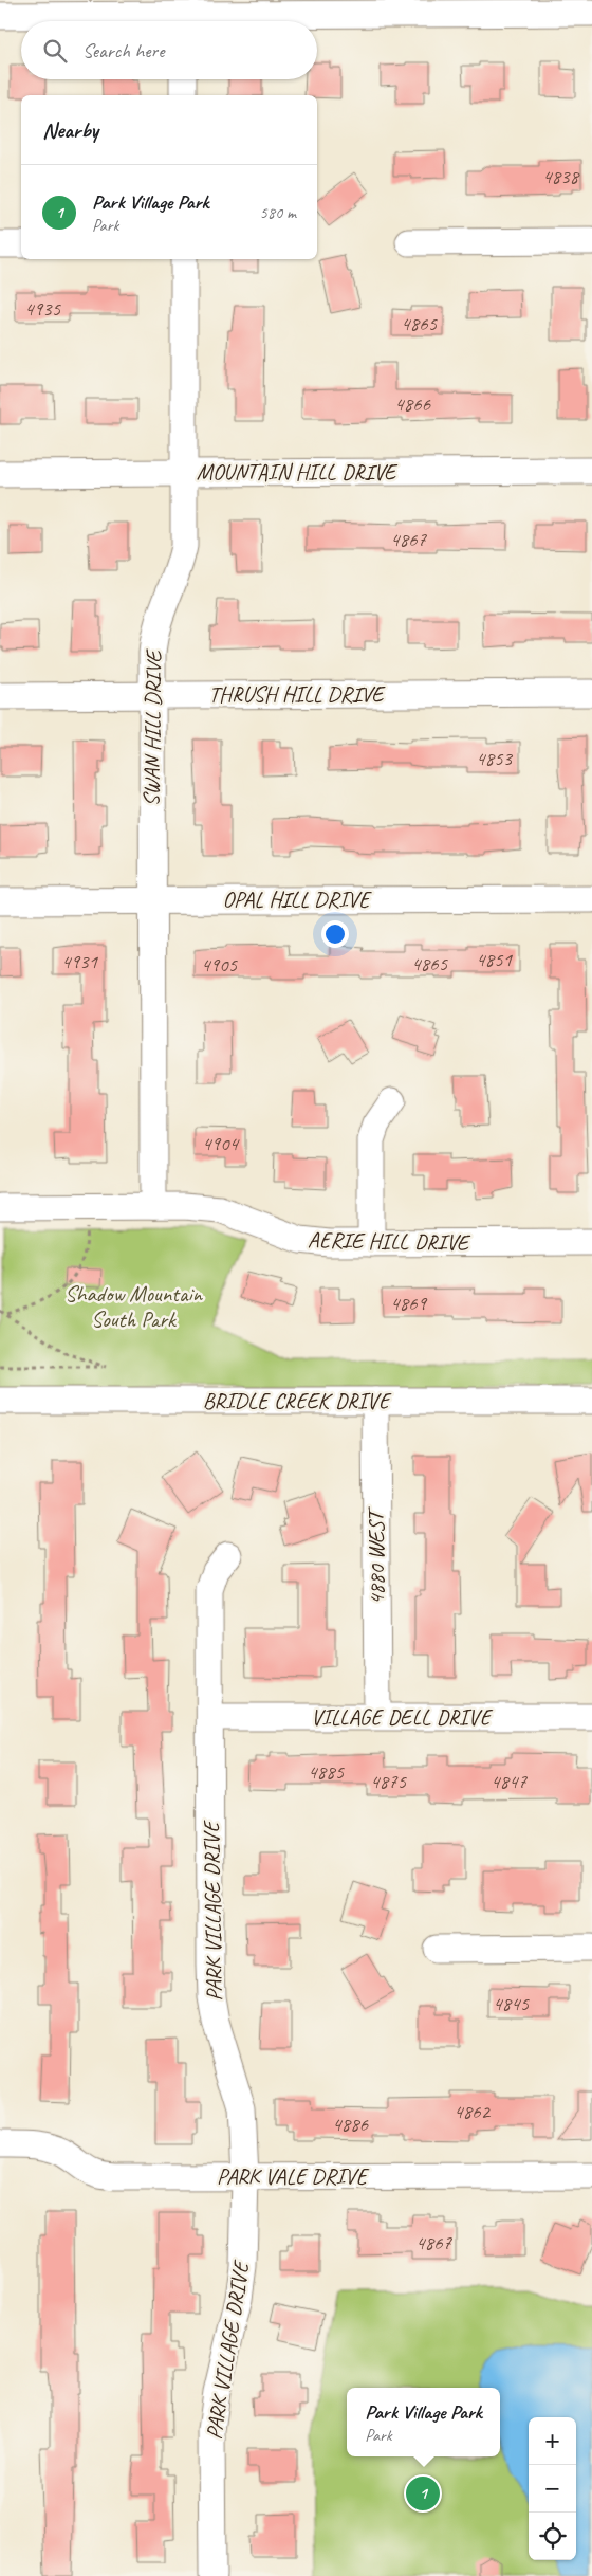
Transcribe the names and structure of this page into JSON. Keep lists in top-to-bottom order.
{
  "streets": {
    "street": [
      "MOUNTAIN HILL DRIVE",
      "THRUSH HILL DRIVE",
      "SWAN HILL DRIVE",
      "OPAL HILL DRIVE",
      "AERIE HILL DRIVE",
      "BRIDLE CREEK DRIVE",
      "4880 WEST",
      "VILLAGE DELL DRIVE",
      "PARK VILLAGE DRIVE",
      "PARK VALE DRIVE"
    ]
  },
  "crossings": [
    ["MOUNTAIN HILL DRIVE", "SWAN HILL DRIVE"],
    ["THRUSH HILL DRIVE", "SWAN HILL DRIVE"],
    ["SWAN HILL DRIVE", "OPAL HILL DRIVE"],
    ["SWAN HILL DRIVE", "AERIE HILL DRIVE"],
    ["BRIDLE CREEK DRIVE", "4880 WEST"],
    ["4880 WEST", "VILLAGE DELL DRIVE"],
    ["VILLAGE DELL DRIVE", "PARK VILLAGE DRIVE"],
    ["PARK VILLAGE DRIVE", "PARK VALE DRIVE"]
  ],
  "parks": ["Shadow Mountain South Park"],
  "house_numbers": [
    "4838",
    "4935",
    "4865",
    "4866",
    "4867",
    "4853",
    "4851",
    "4931",
    "4865",
    "4905",
    "4904",
    "4869",
    "4885",
    "4875",
    "4847",
    "4845",
    "4862",
    "4886",
    "4867"
  ],
  "page": {
    "search": "Search here",
    "heading": "Nearby",
    "list": [
      {
        "mark": "1",
        "name": "Park Village Park",
        "note": "Park",
        "value": "580 m"
      }
    ],
    "popup": ["Park Village Park", "Park"],
    "map_buttons": ["+", "−"],
    "pins": "1"
  }
}
